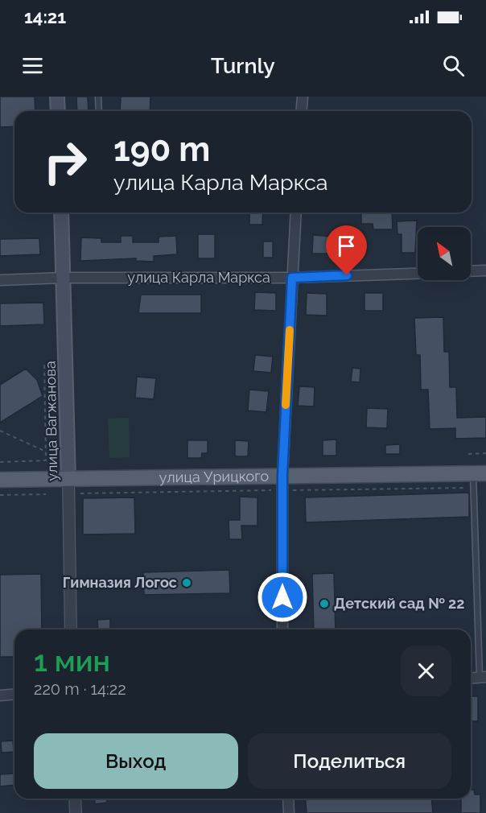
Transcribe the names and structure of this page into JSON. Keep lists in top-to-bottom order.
{
  "streets": {
    "main road": ["улица Вагжанова", "улица Урицкого"],
    "street": ["улица Карла Маркса"]
  },
  "crossings": [
    ["улица Карла Маркса", "улица Вагжанова"],
    ["улица Вагжанова", "улица Урицкого"]
  ],
  "places": ["Гимназия Логос", "Детский сад № 22"],
  "north": "top left",
  "page": {
    "status": "14:21",
    "header": "Turnly",
    "turn": ["190 m", "улица Карла Маркса"],
    "heading": ["1 мин", "220 m · 14:22"],
    "buttons": ["Выход", "Поделиться"]
  }
}
